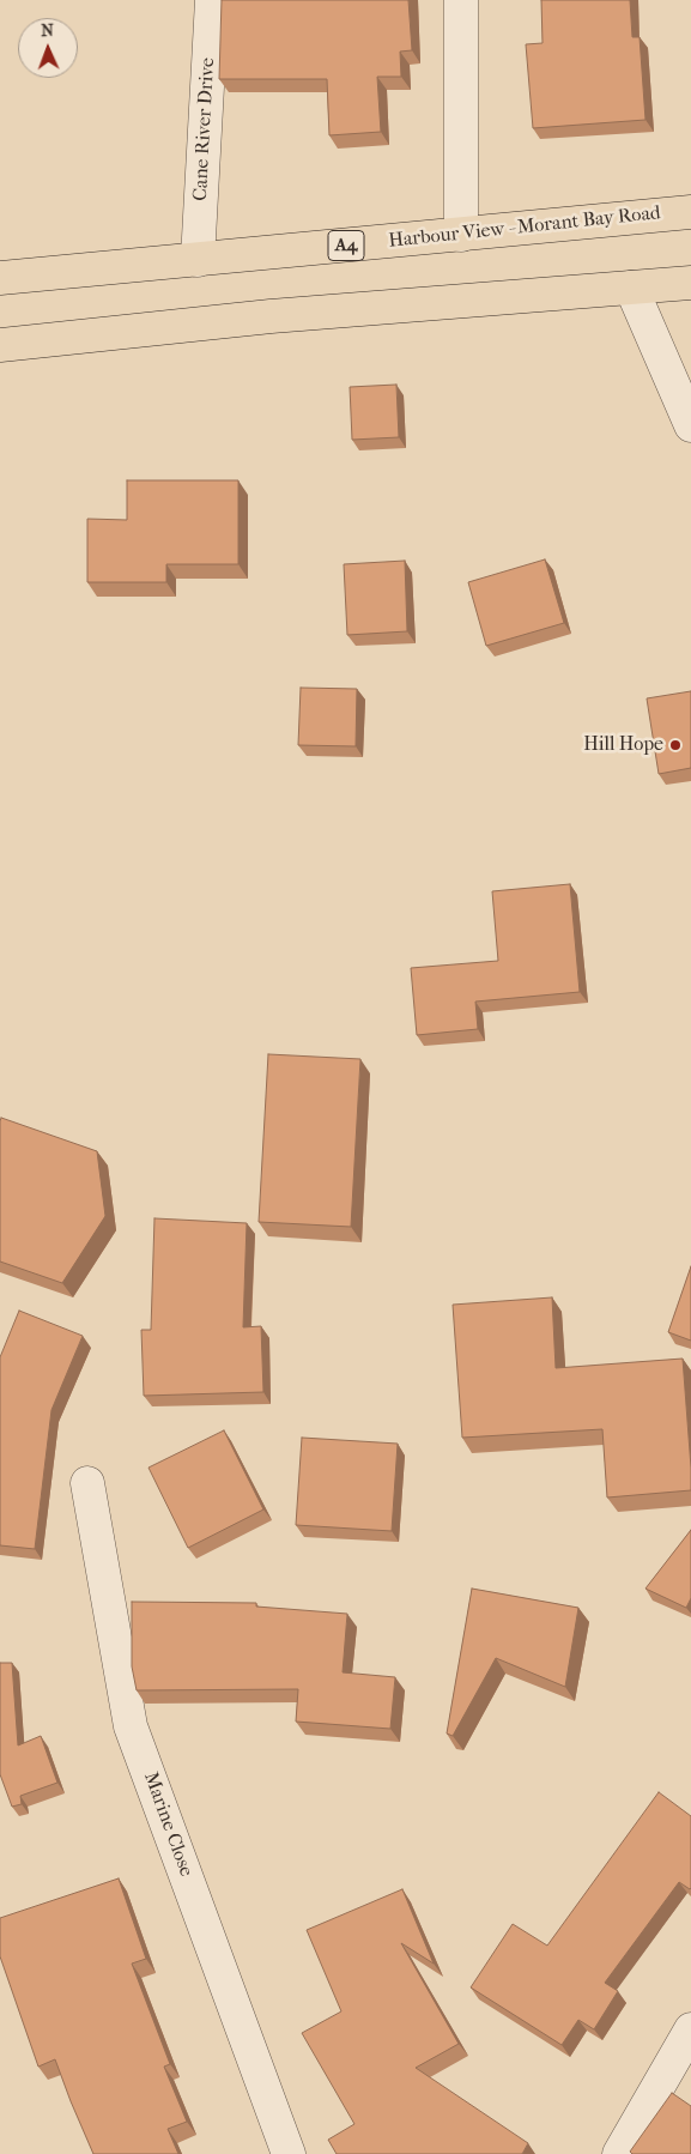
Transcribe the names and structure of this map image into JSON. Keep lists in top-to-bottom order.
{
  "streets": {
    "highway": ["Harbour View - Morant Bay Road", "A4"],
    "street": ["Cane River Drive", "Marine Close"]
  },
  "crossings": [
    ["Cane River Drive", "Harbour View - Morant Bay Road"]
  ],
  "places": ["Hill Hope"],
  "north": "top"
}
